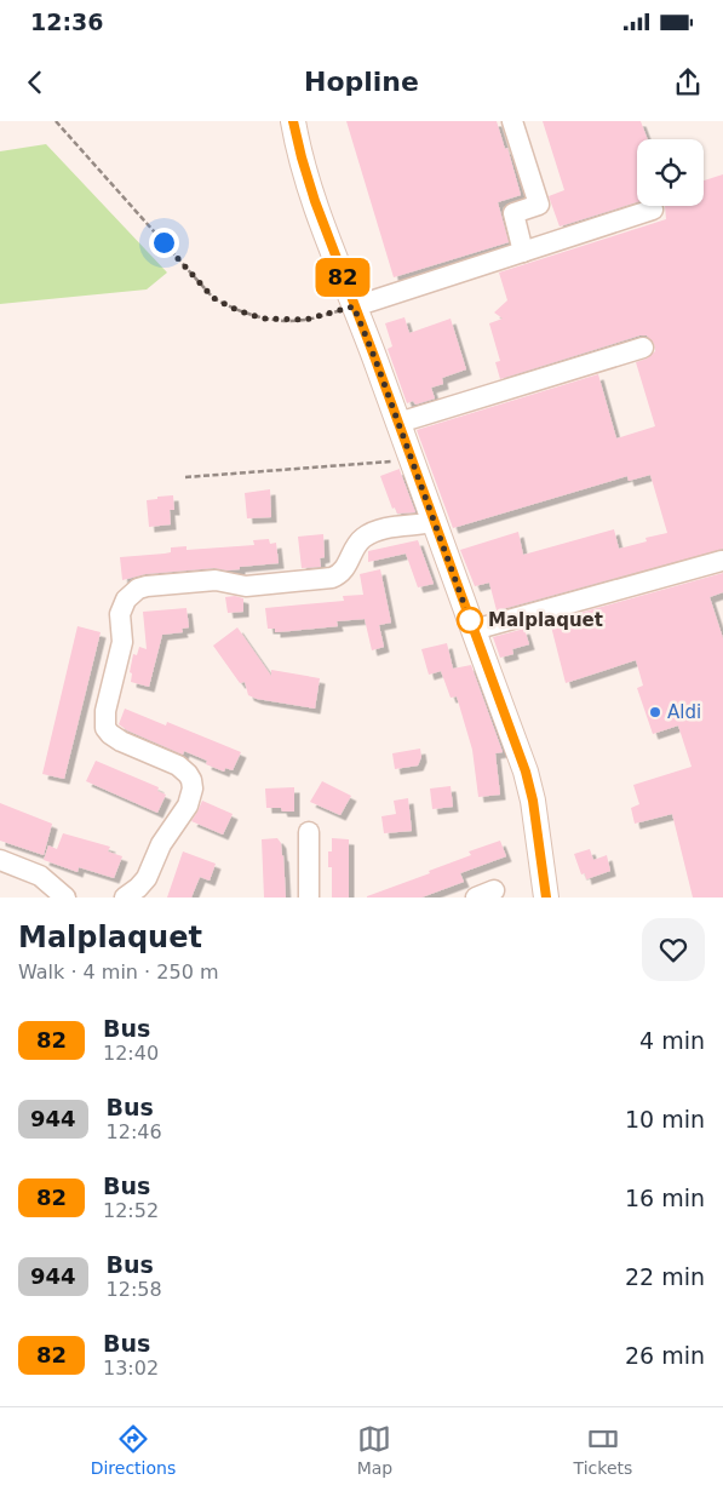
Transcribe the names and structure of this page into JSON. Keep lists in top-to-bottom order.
{
  "places": ["Malplaquet", "Aldi"],
  "lines": ["bus line 82"],
  "page": {
    "status": "12:36",
    "header": "Hopline",
    "on_map": "82",
    "heading": ["Malplaquet", "Walk · 4 min · 250 m"],
    "list": [
      {
        "mark": "82",
        "name": "Bus",
        "note": "12:40",
        "value": "4 min"
      },
      {
        "mark": "944",
        "name": "Bus",
        "note": "12:46",
        "value": "10 min"
      },
      {
        "mark": "82",
        "name": "Bus",
        "note": "12:52",
        "value": "16 min"
      },
      {
        "mark": "944",
        "name": "Bus",
        "note": "12:58",
        "value": "22 min"
      },
      {
        "mark": "82",
        "name": "Bus",
        "note": "13:02",
        "value": "26 min"
      }
    ],
    "tabs": ["Directions", "Map", "Tickets"]
  }
}
